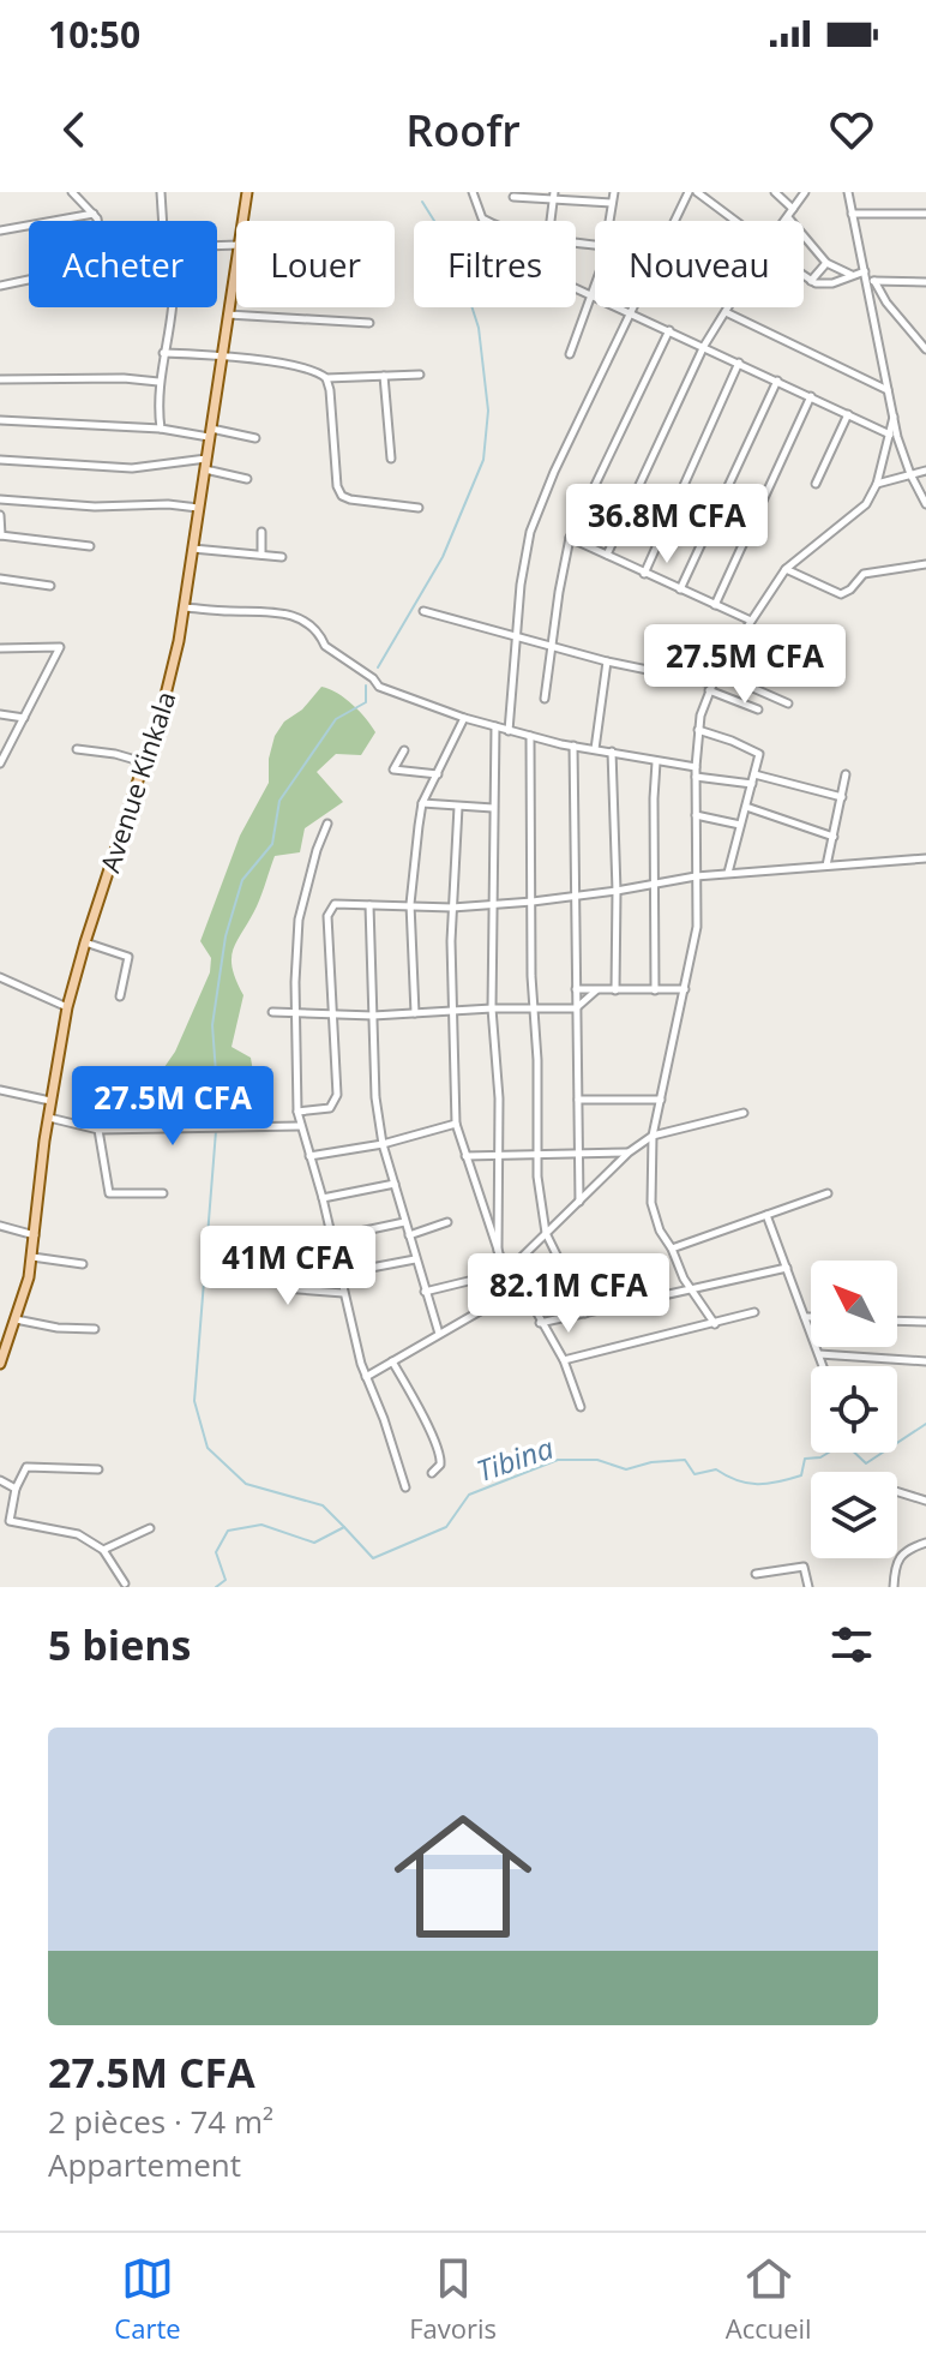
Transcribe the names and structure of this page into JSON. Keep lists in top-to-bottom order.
{
  "streets": {
    "main road": ["Avenue Kinkala"]
  },
  "water": ["Tibina"],
  "north": "top left",
  "page": {
    "status": "10:50",
    "header": "Roofr",
    "chip": [
      "Acheter",
      "Louer",
      "Filtres",
      "Nouveau"
    ],
    "price": [
      "36.8M CFA",
      "27.5M CFA",
      "27.5M CFA",
      "41M CFA",
      "82.1M CFA"
    ],
    "heading": "5 biens",
    "list": [
      {
        "name": "27.5M CFA",
        "note": "2 pièces · 74 m² · Appartement"
      }
    ],
    "tabs": ["Carte", "Favoris", "Accueil"]
  }
}
